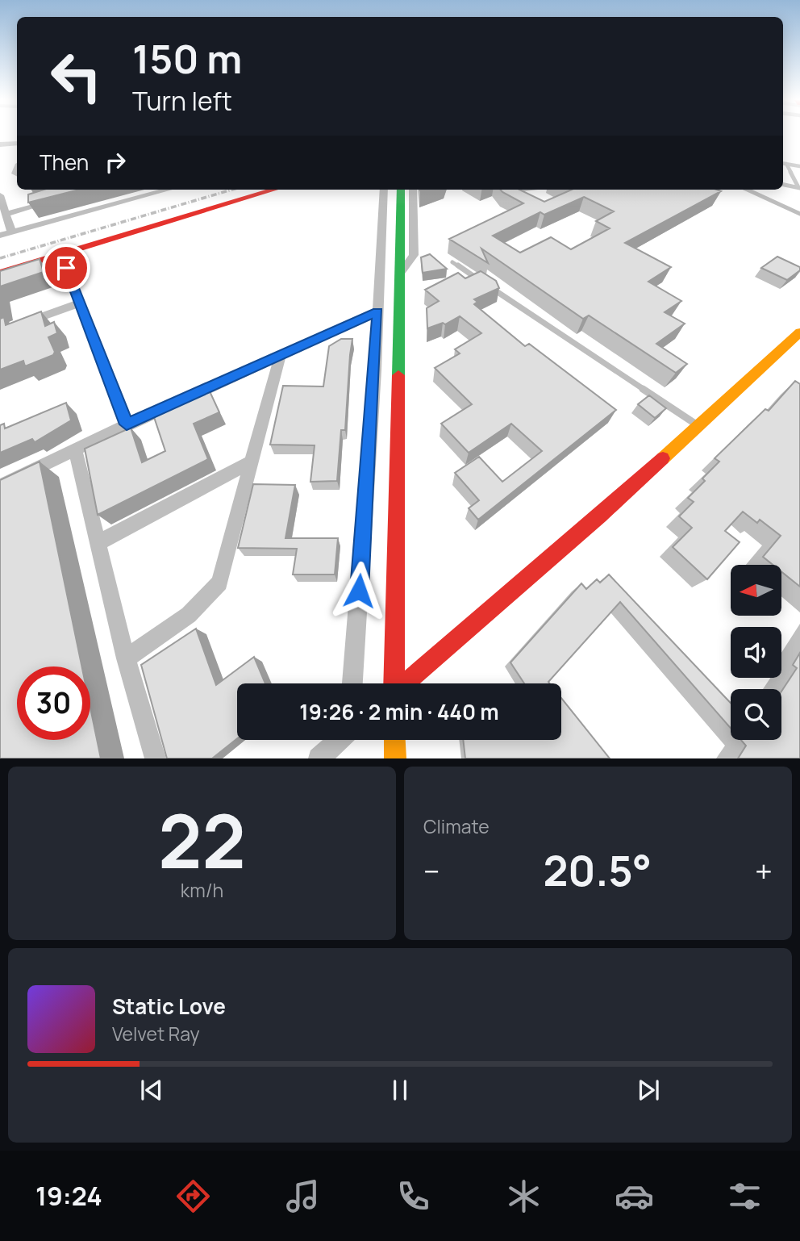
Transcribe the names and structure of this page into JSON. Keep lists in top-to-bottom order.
{
  "north": "left",
  "page": {
    "turn": ["150 m", "Turn left"],
    "then": "Then",
    "limit": "30",
    "trip": "19:26 · 2 min · 440 m",
    "tile": [
      ["22", "km/h"],
      "Climate"
    ],
    "heat": ["−", "20.5°", "+"],
    "song": ["Static Love", "Velvet Ray"],
    "tabs": "19:24"
  }
}
